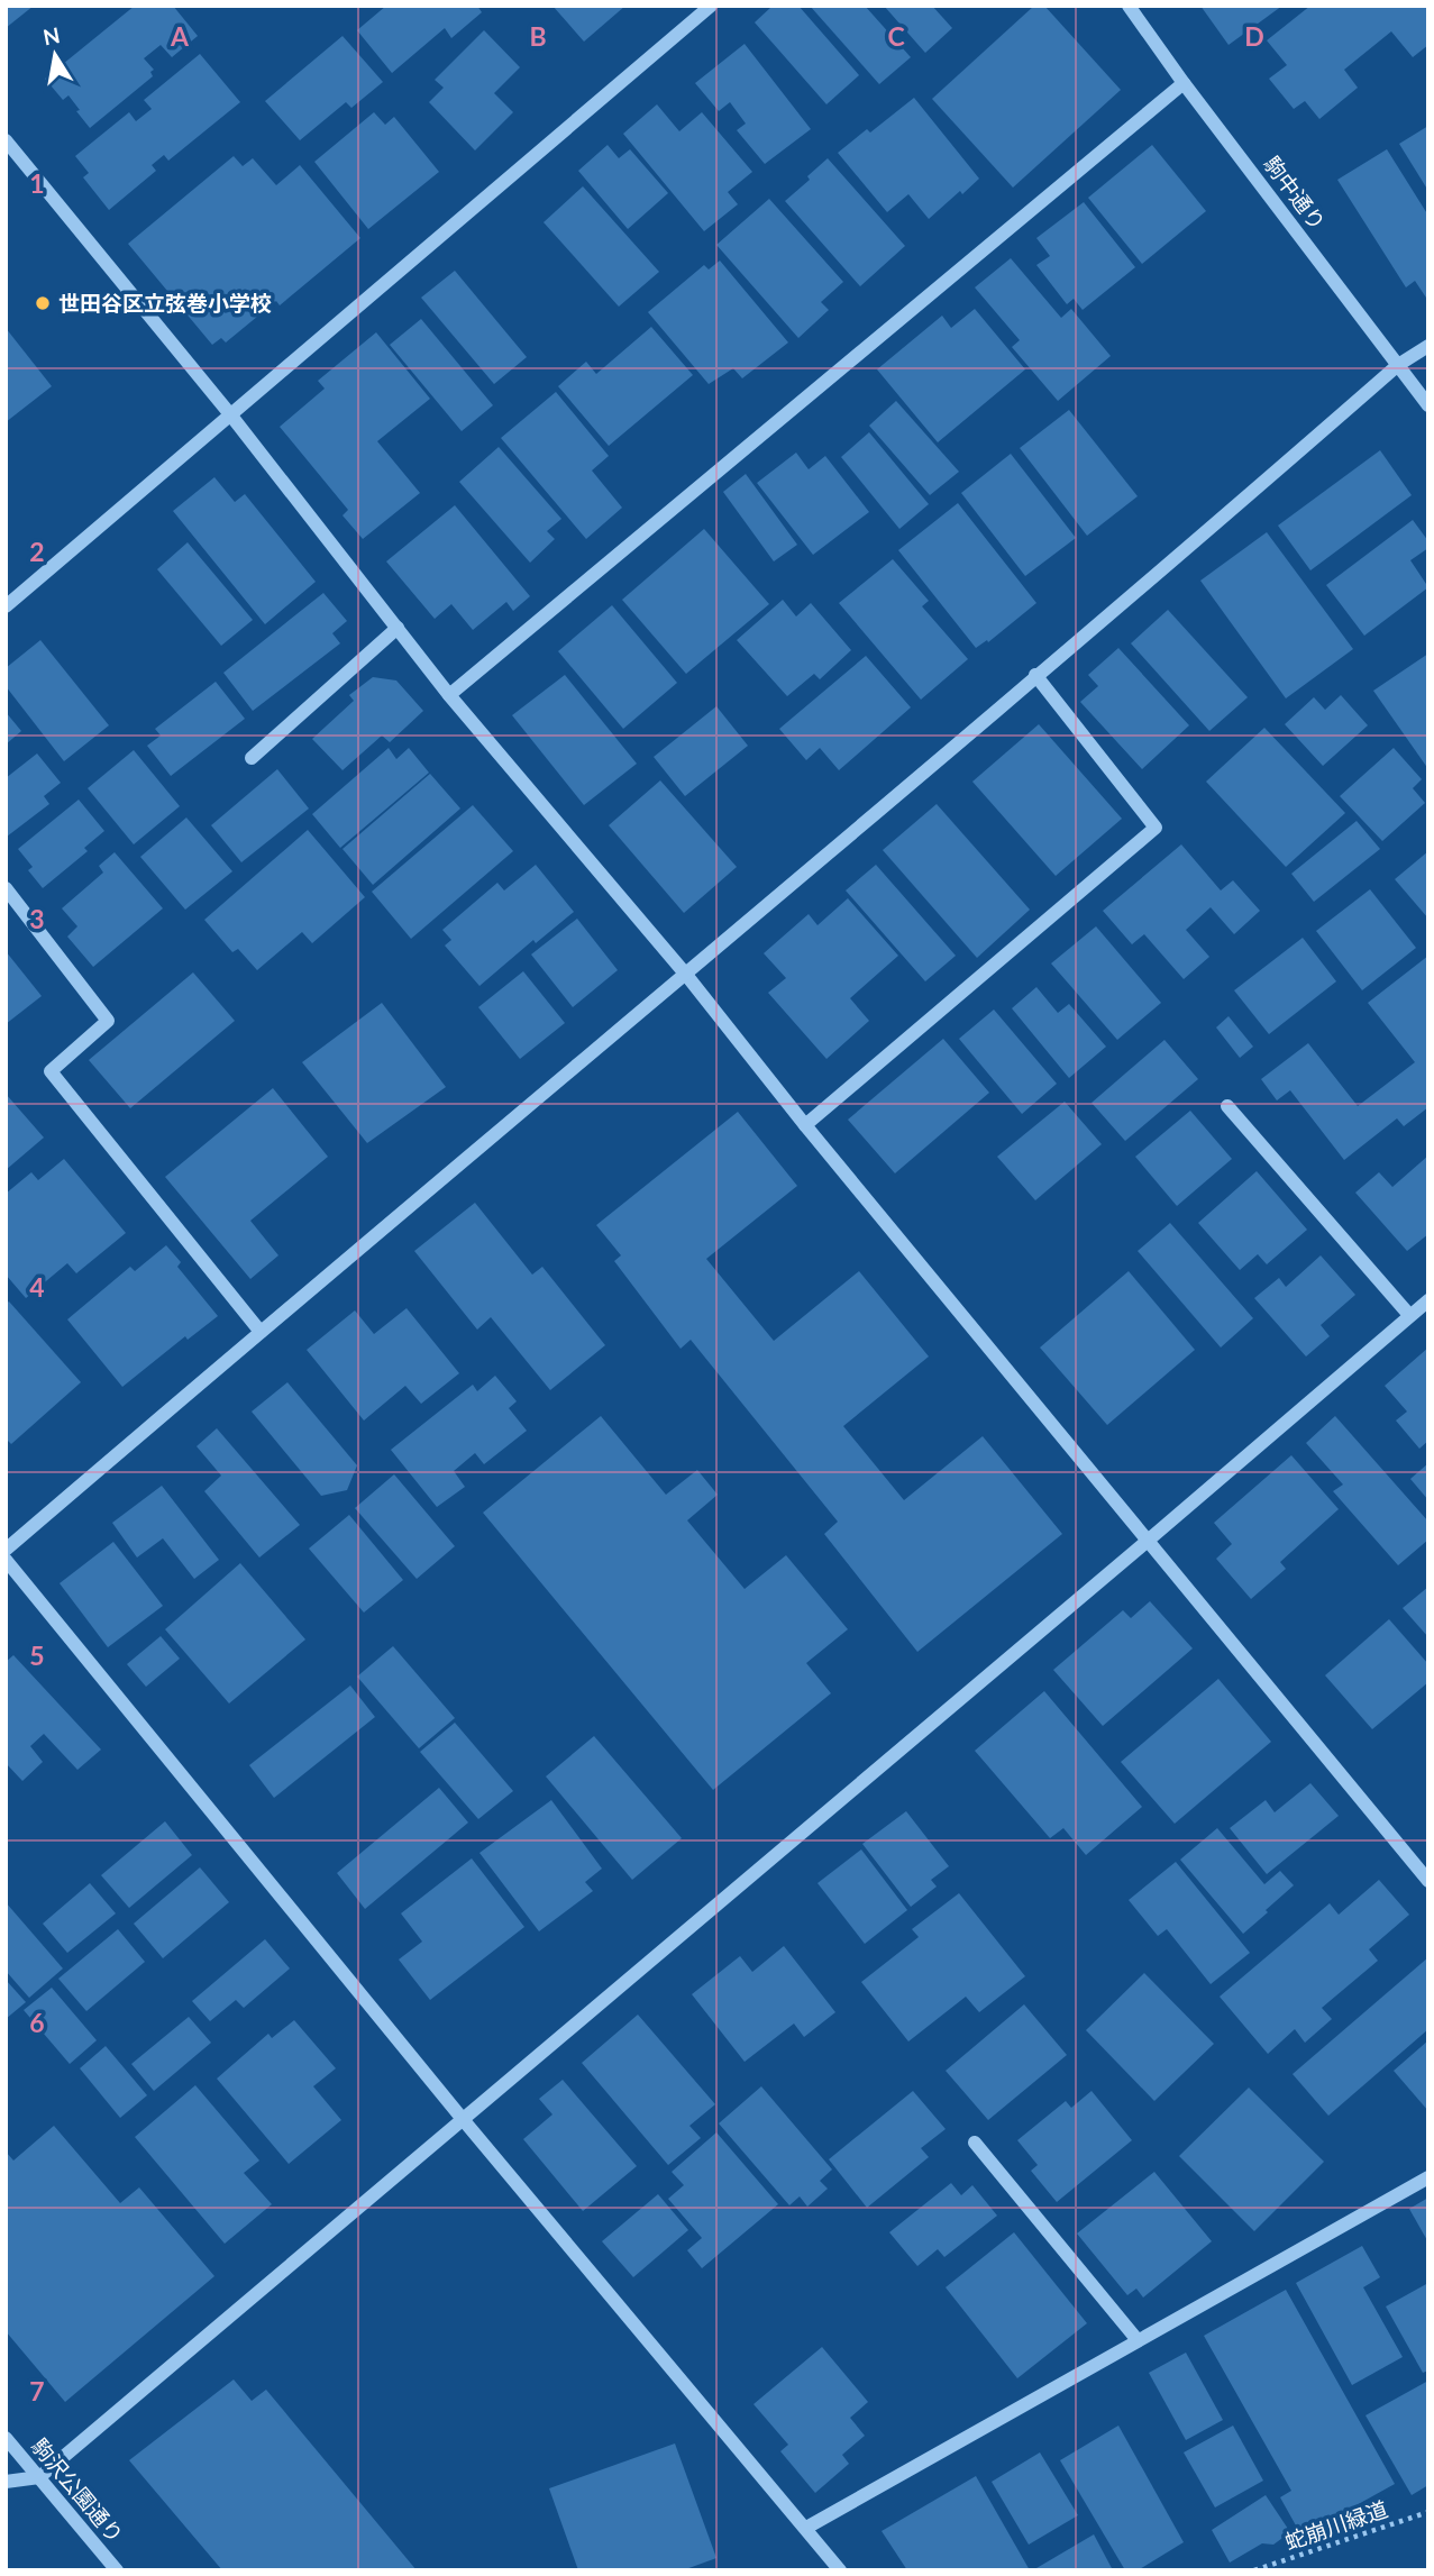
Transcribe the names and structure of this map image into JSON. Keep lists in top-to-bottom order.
{
  "streets": {
    "street": ["駒中通り", "駒沢公園通り"],
    "path": ["蛇崩川緑道"]
  },
  "places": ["世田谷区立弦巻小学校"],
  "north": "top",
  "grid": {
    "columns": [
      "A",
      "B",
      "C",
      "D"
    ],
    "rows": [
      "1",
      "2",
      "3",
      "4",
      "5",
      "6",
      "7"
    ]
  }
}
